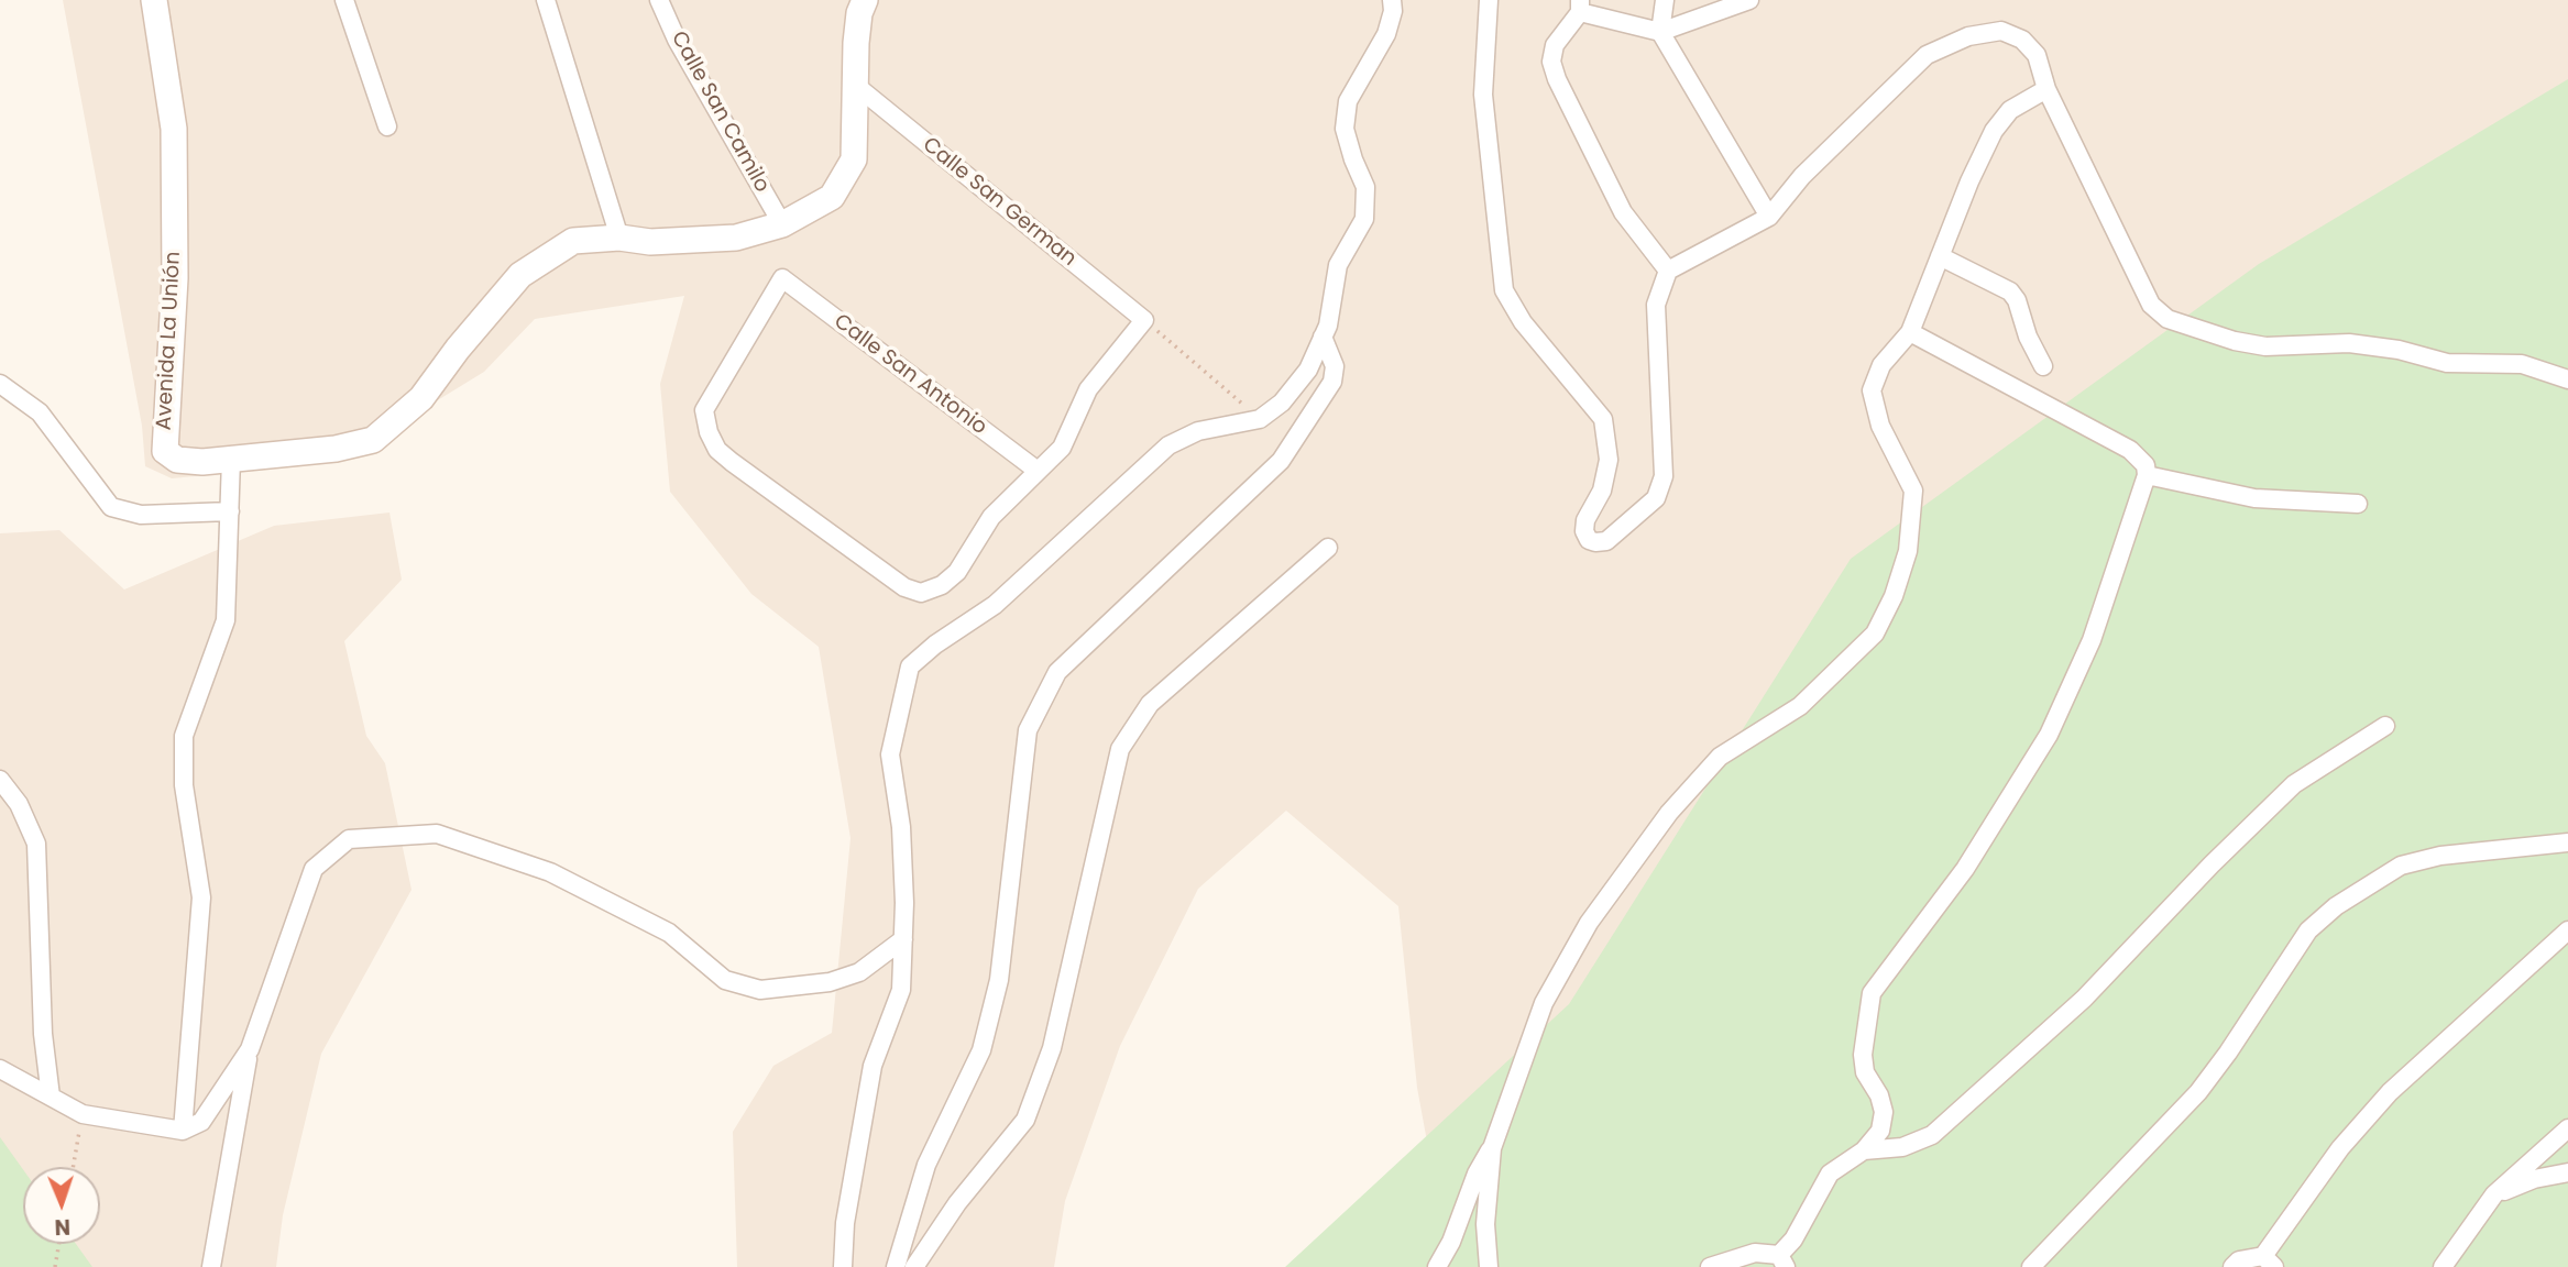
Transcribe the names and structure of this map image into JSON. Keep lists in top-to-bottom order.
{
  "streets": {
    "main road": ["Avenida La Unión"],
    "street": ["Calle San Camilo", "Calle San German", "Calle San Antonio"]
  },
  "crossings": [
    ["Calle San Camilo", "Avenida La Unión"],
    ["Calle San German", "Avenida La Unión"]
  ],
  "north": "bottom"
}
